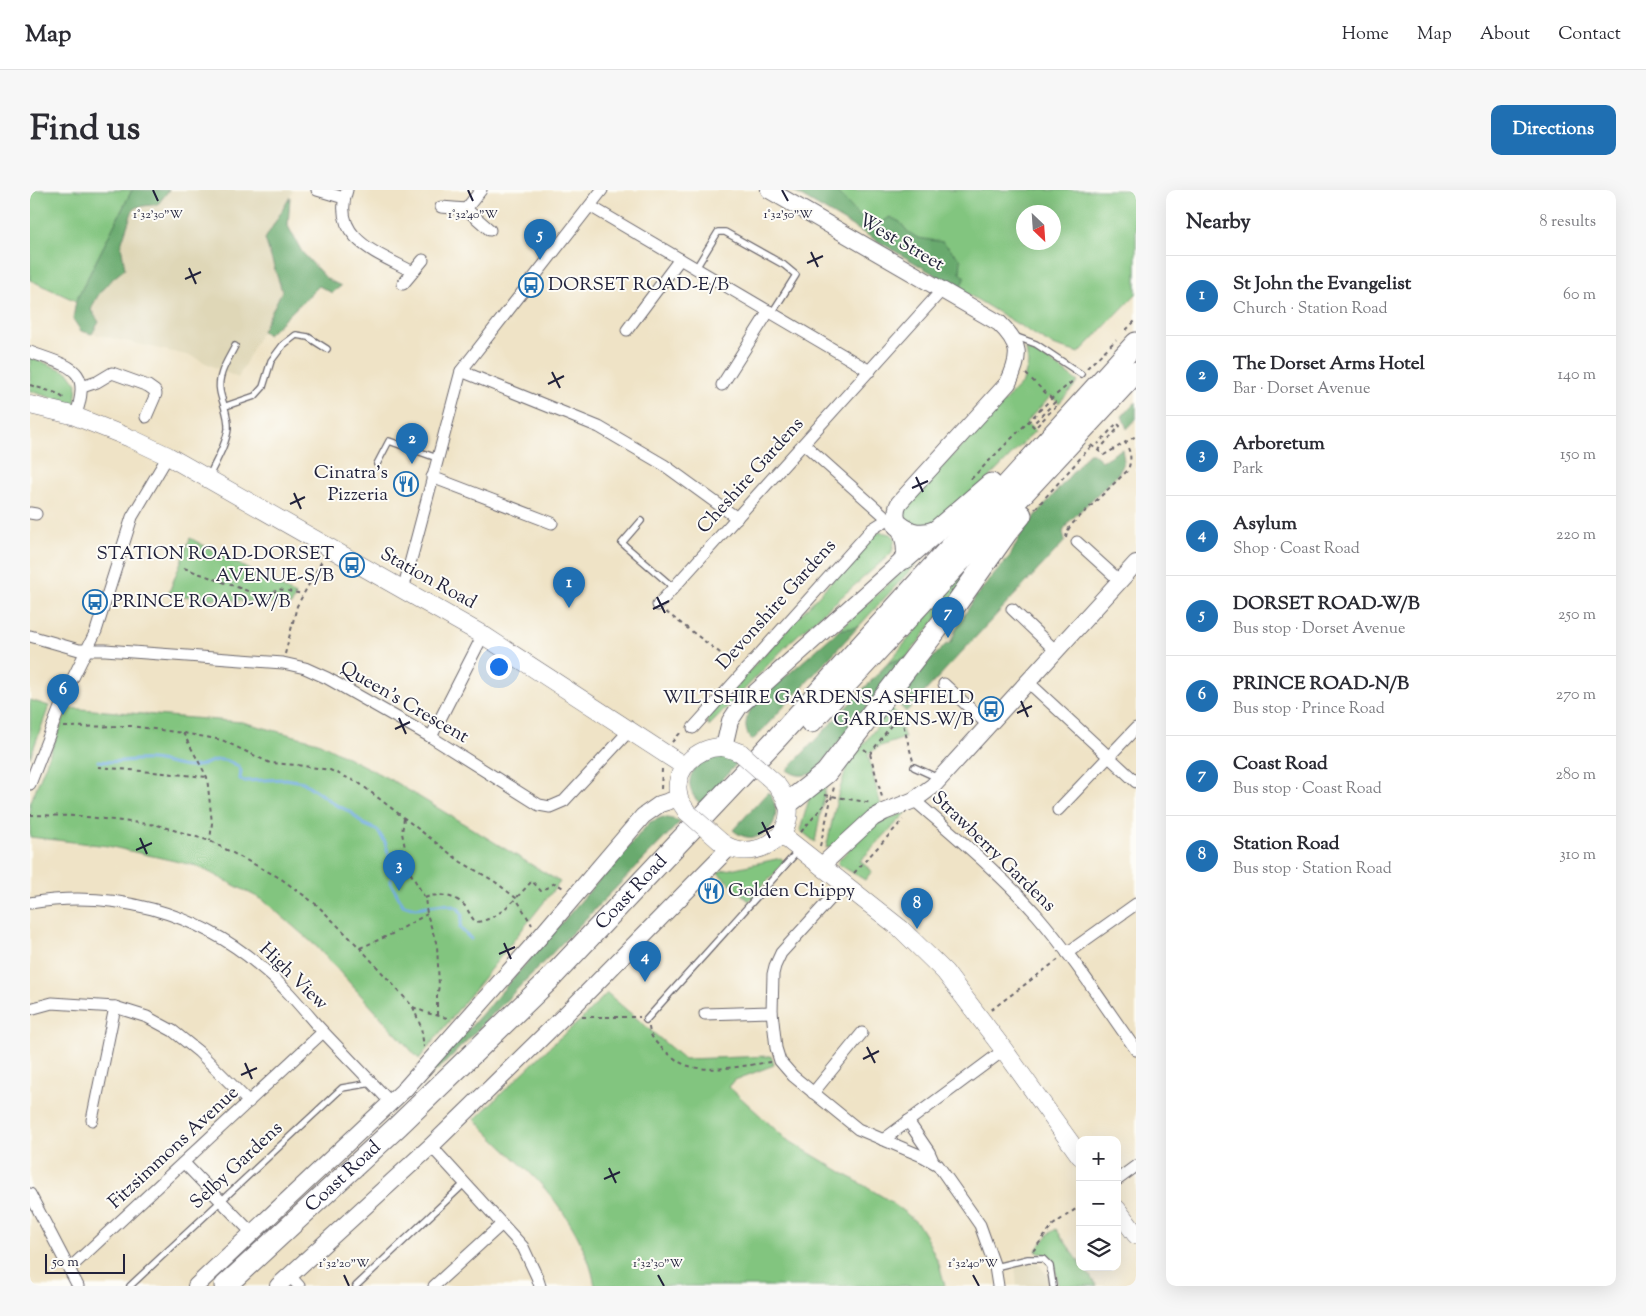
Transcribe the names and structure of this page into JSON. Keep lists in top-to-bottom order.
{
  "streets": {
    "highway": ["Coast Road"],
    "main road": ["Station Road"],
    "street": [
      "West Street",
      "Cheshire Gardens",
      "Devonshire Gardens",
      "Queen's Crescent",
      "Strawberry Gardens",
      "High View",
      "Fitzsimmons Avenue"
    ],
    "lane": ["Selby Gardens"]
  },
  "crossings": [
    ["West Street", "Cheshire Gardens"],
    ["Station Road", "Queen's Crescent"],
    ["Station Road", "Coast Road"],
    ["Coast Road", "High View"],
    ["High View", "Fitzsimmons Avenue"],
    ["High View", "Selby Gardens"]
  ],
  "places": {
    "bus stop": [
      "DORSET ROAD-E/B",
      "STATION ROAD-DORSET AVENUE-S/B",
      "PRINCE ROAD-W/B",
      "WILTSHIRE GARDENS-ASHFIELD GARDENS-W/B"
    ],
    "restaurant": ["Cinatra's Pizzeria", "Golden Chippy"]
  },
  "scale_bar": "50 m",
  "north": "bottom right",
  "page": {
    "header": "Map",
    "nav": [
      "Home",
      "Map",
      "About",
      "Contact"
    ],
    "title": "Find us",
    "buttons": "Directions",
    "heading": ["Nearby", "8 results"],
    "pins": [
      "5",
      "2",
      "1",
      "7",
      "6",
      "3",
      "8",
      "4"
    ],
    "list": [
      {
        "mark": "1",
        "name": "St John the Evangelist",
        "note": "Church · Station Road",
        "value": "60 m"
      },
      {
        "mark": "2",
        "name": "The Dorset Arms Hotel",
        "note": "Bar · Dorset Avenue",
        "value": "140 m"
      },
      {
        "mark": "3",
        "name": "Arboretum",
        "note": "Park",
        "value": "150 m"
      },
      {
        "mark": "4",
        "name": "Asylum",
        "note": "Shop · Coast Road",
        "value": "220 m"
      },
      {
        "mark": "5",
        "name": "DORSET ROAD-W/B",
        "note": "Bus stop · Dorset Avenue",
        "value": "250 m"
      },
      {
        "mark": "6",
        "name": "PRINCE ROAD-N/B",
        "note": "Bus stop · Prince Road",
        "value": "270 m"
      },
      {
        "mark": "7",
        "name": "Coast Road",
        "note": "Bus stop · Coast Road",
        "value": "280 m"
      },
      {
        "mark": "8",
        "name": "Station Road",
        "note": "Bus stop · Station Road",
        "value": "310 m"
      }
    ],
    "map_buttons": ["+", "−"],
    "scale": "50 m"
  },
  "coordinates": [
    "1°32'30\"W",
    "1°32'40\"W",
    "1°32'50\"W",
    "1°32'20\"W"
  ]
}
